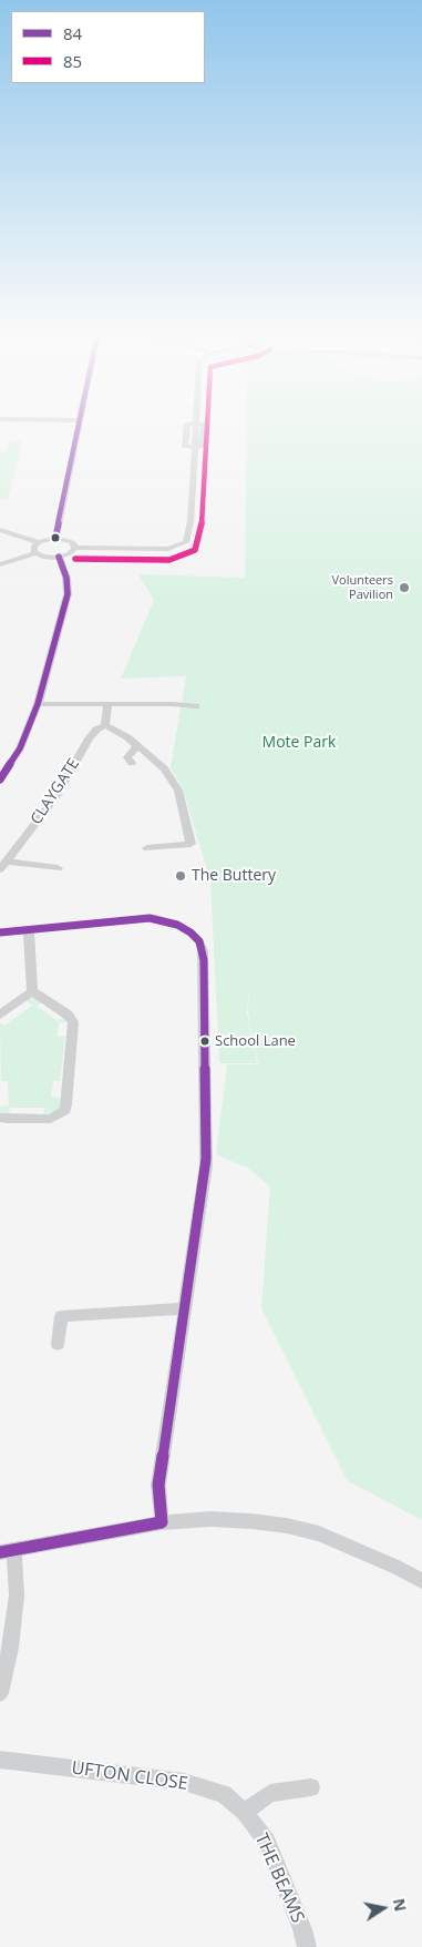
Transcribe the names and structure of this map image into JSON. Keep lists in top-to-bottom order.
{
  "streets": {
    "street": ["CLAYGATE", "UFTON CLOSE", "THE BEAMS"]
  },
  "crossings": [
    ["UFTON CLOSE", "THE BEAMS"]
  ],
  "parks": ["Mote Park"],
  "places": ["Volunteers Pavilion", "The Buttery", "School Lane"],
  "lines": ["transit line 84", "transit line 85"],
  "legend": ["84", "85"],
  "north": "right"
}
